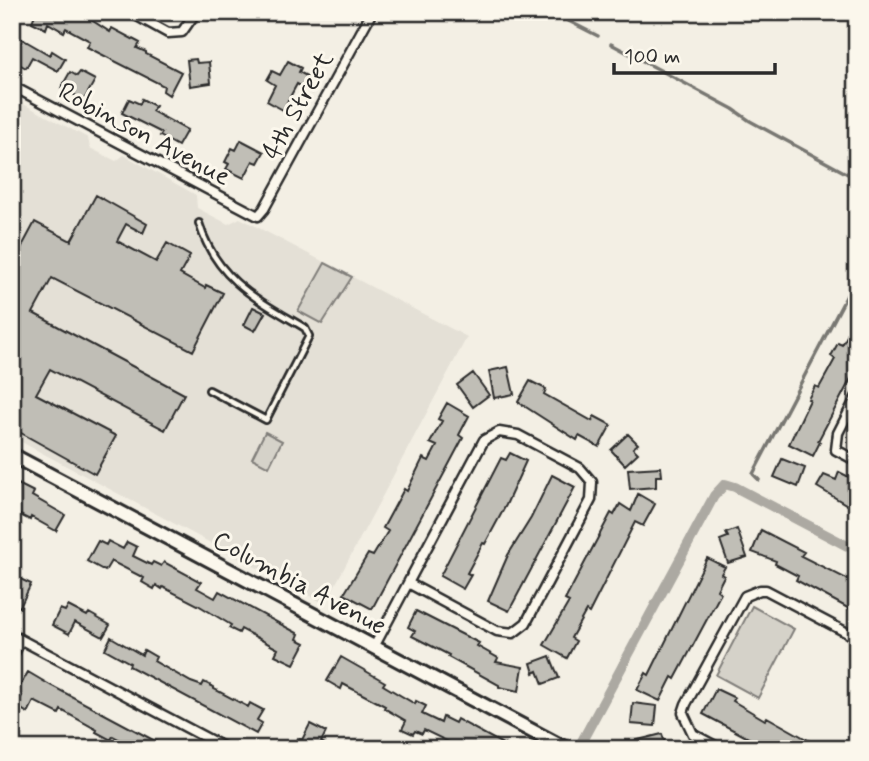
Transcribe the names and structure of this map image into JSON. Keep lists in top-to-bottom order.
{
  "streets": {
    "street": ["4th Street", "Robinson Avenue", "Columbia Avenue"]
  },
  "crossings": [
    ["4th Street", "Robinson Avenue"]
  ],
  "scale_bar": "100 m"
}
